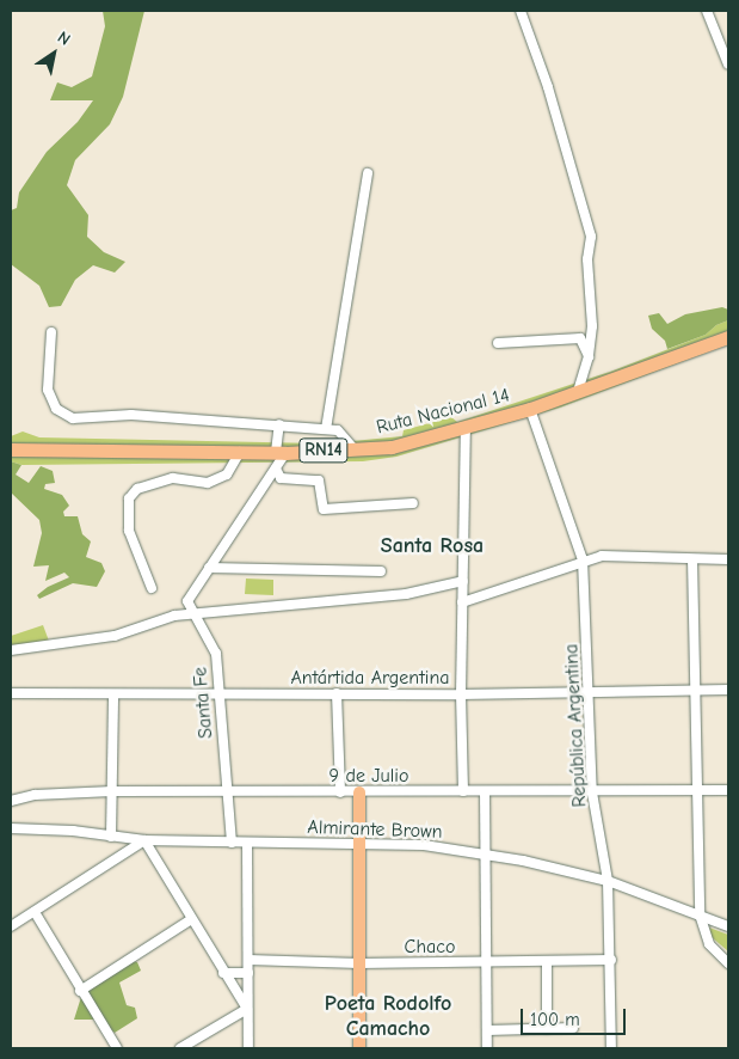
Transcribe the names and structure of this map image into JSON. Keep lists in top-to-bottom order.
{
  "streets": {
    "highway": ["Ruta Nacional 14", "RN14"],
    "street": [
      "Antártida Argentina",
      "Santa Fe",
      "República Argentina",
      "9 de Julio",
      "Almirante Brown",
      "Chaco"
    ]
  },
  "crossings": [
    ["Ruta Nacional 14", "República Argentina"],
    ["Antártida Argentina", "Santa Fe"],
    ["Antártida Argentina", "República Argentina"],
    ["Santa Fe", "9 de Julio"],
    ["Santa Fe", "Almirante Brown"],
    ["República Argentina", "9 de Julio"],
    ["República Argentina", "Almirante Brown"],
    ["República Argentina", "Chaco"]
  ],
  "districts": ["Santa Rosa", "Poeta Rodolfo Camacho"],
  "scale_bar": "100 m",
  "north": "top right"
}
